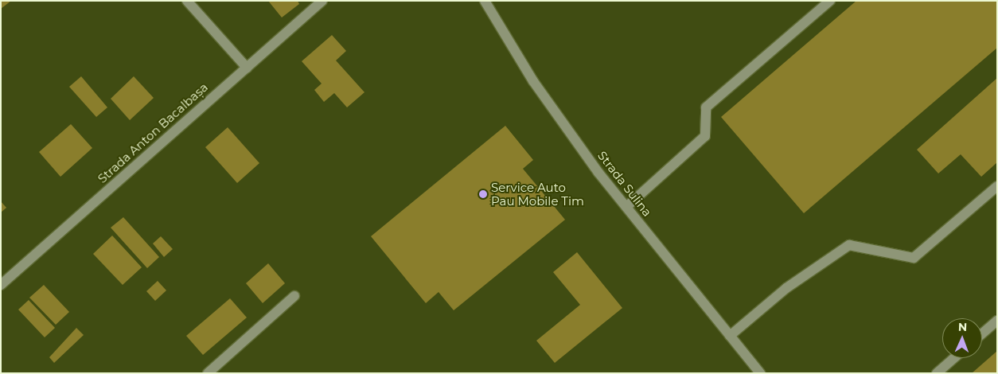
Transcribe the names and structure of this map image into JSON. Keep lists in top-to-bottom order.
{
  "streets": {
    "street": ["Strada Anton Bacalbașa", "Strada Sulina"]
  },
  "places": ["Service Auto Pau Mobile Tim"],
  "north": "top"
}
